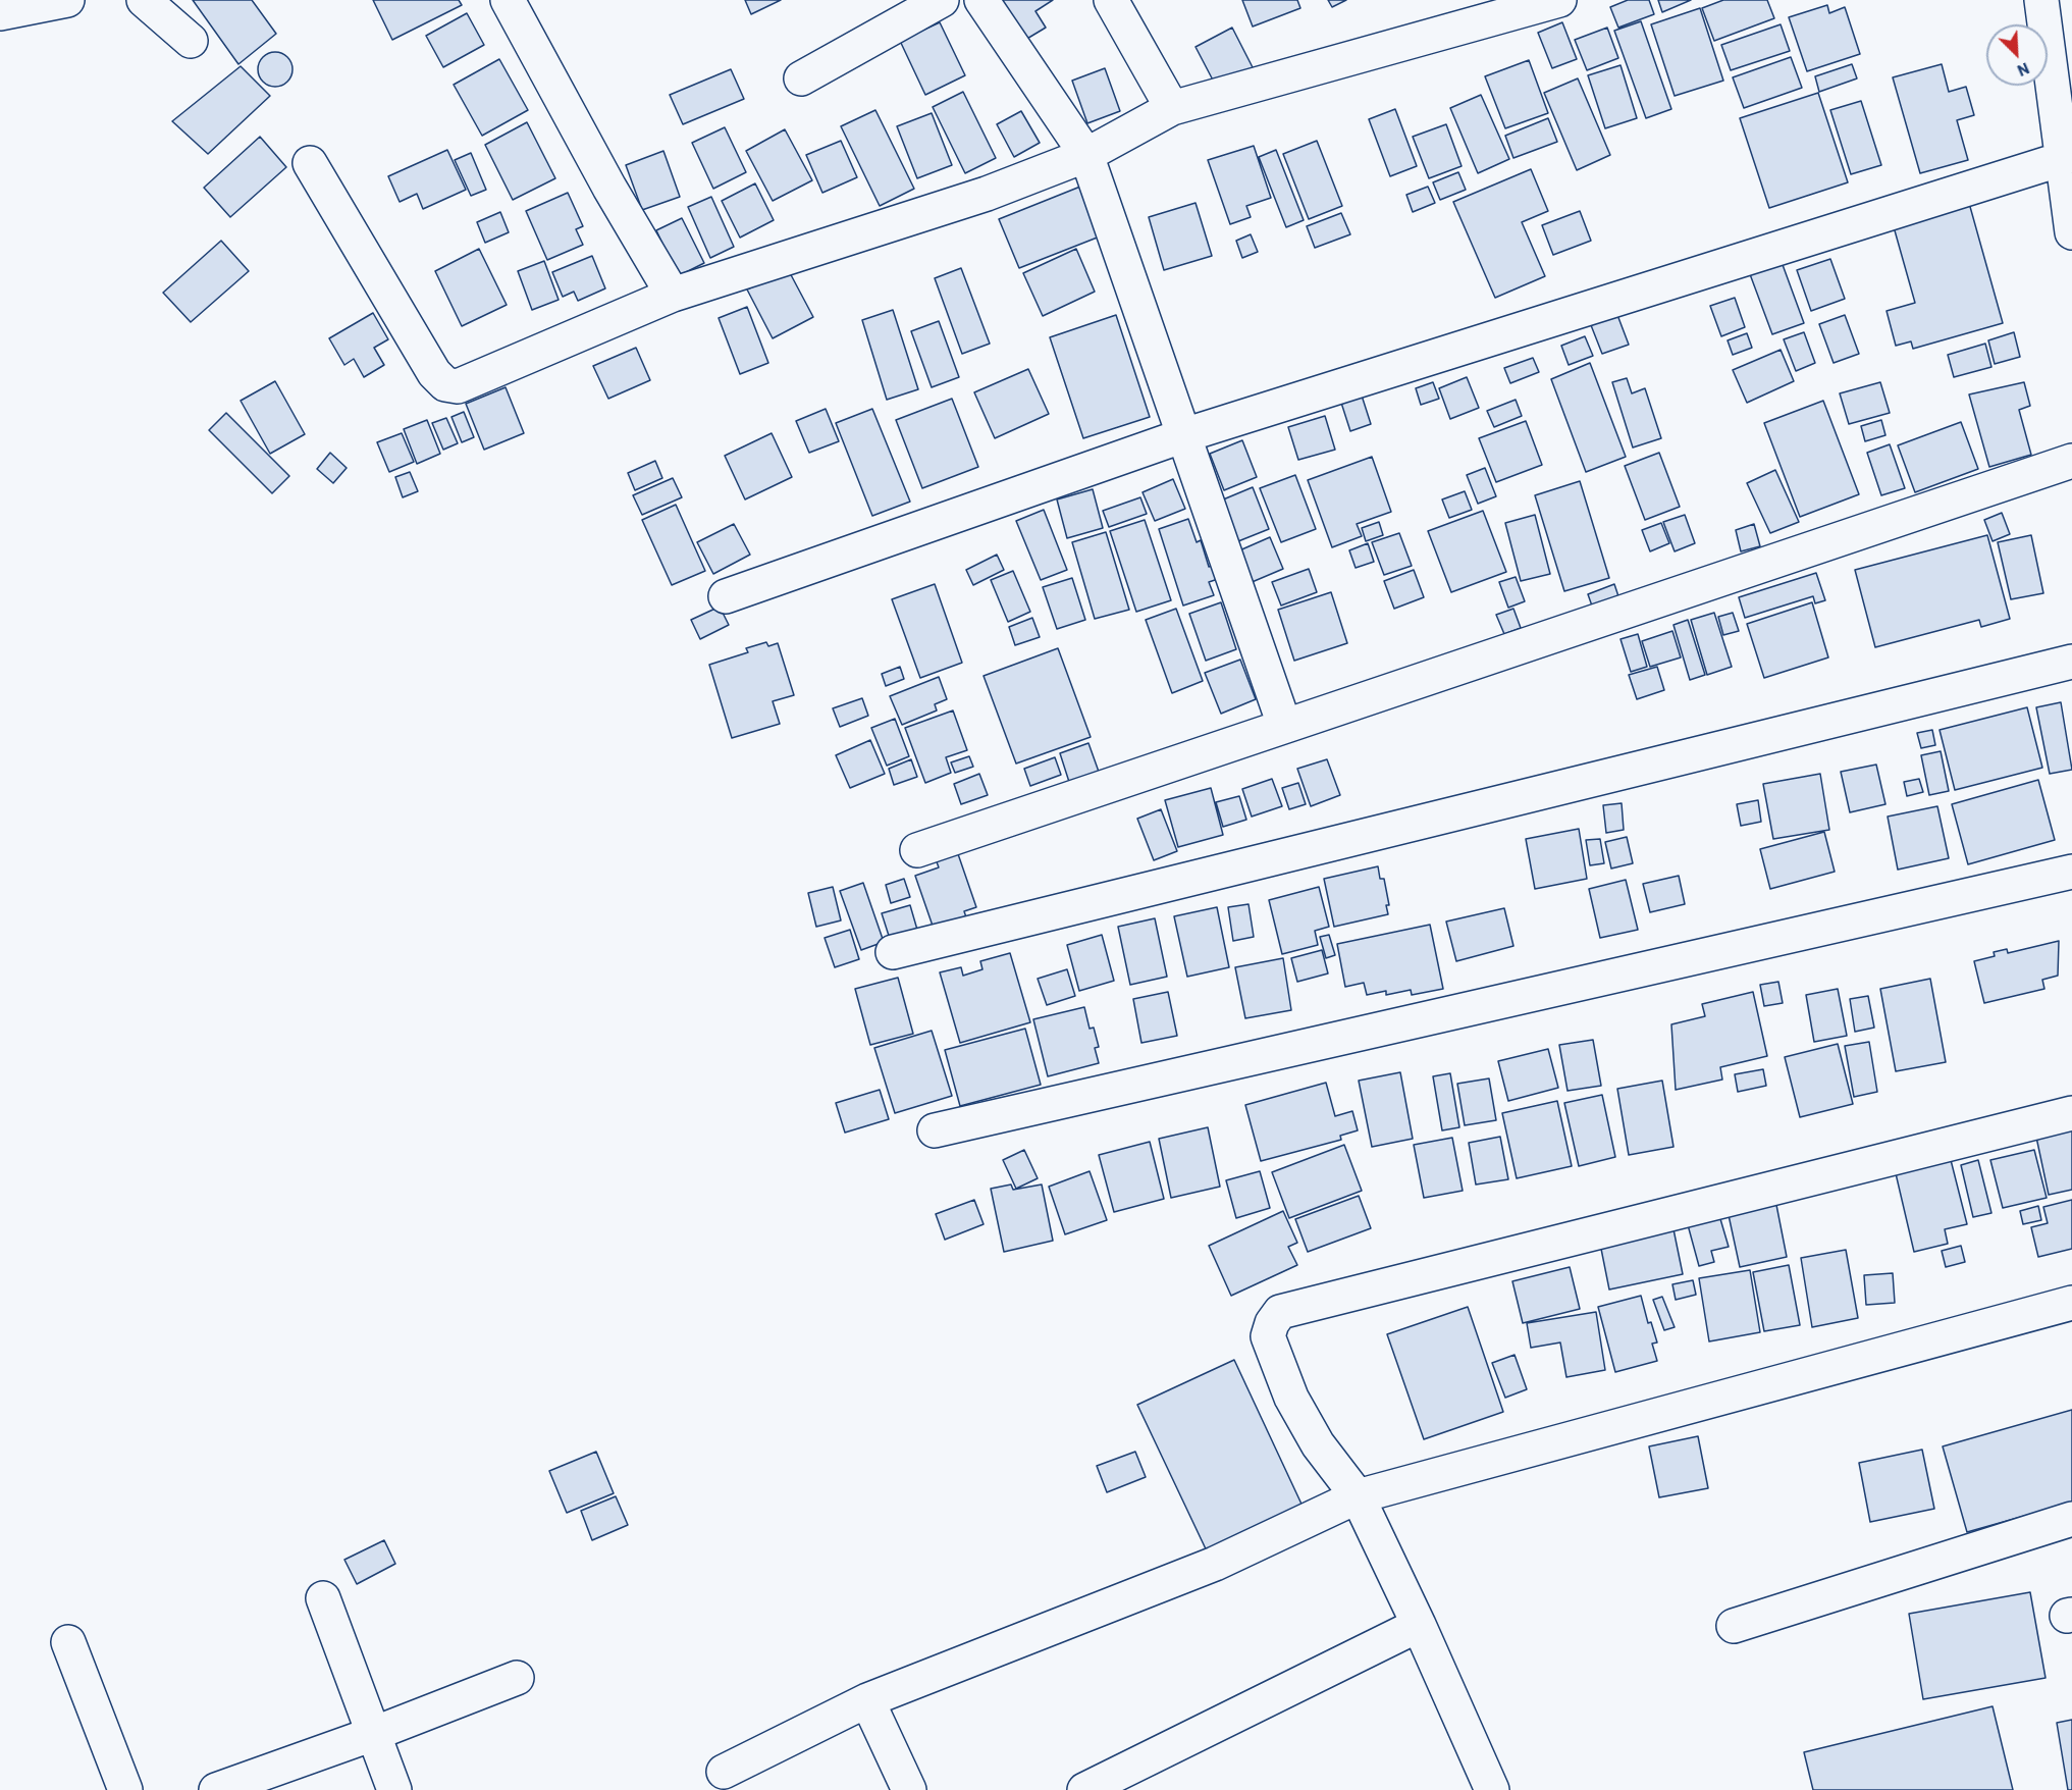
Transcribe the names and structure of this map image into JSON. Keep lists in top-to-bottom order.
{
  "north": "bottom right"
}
